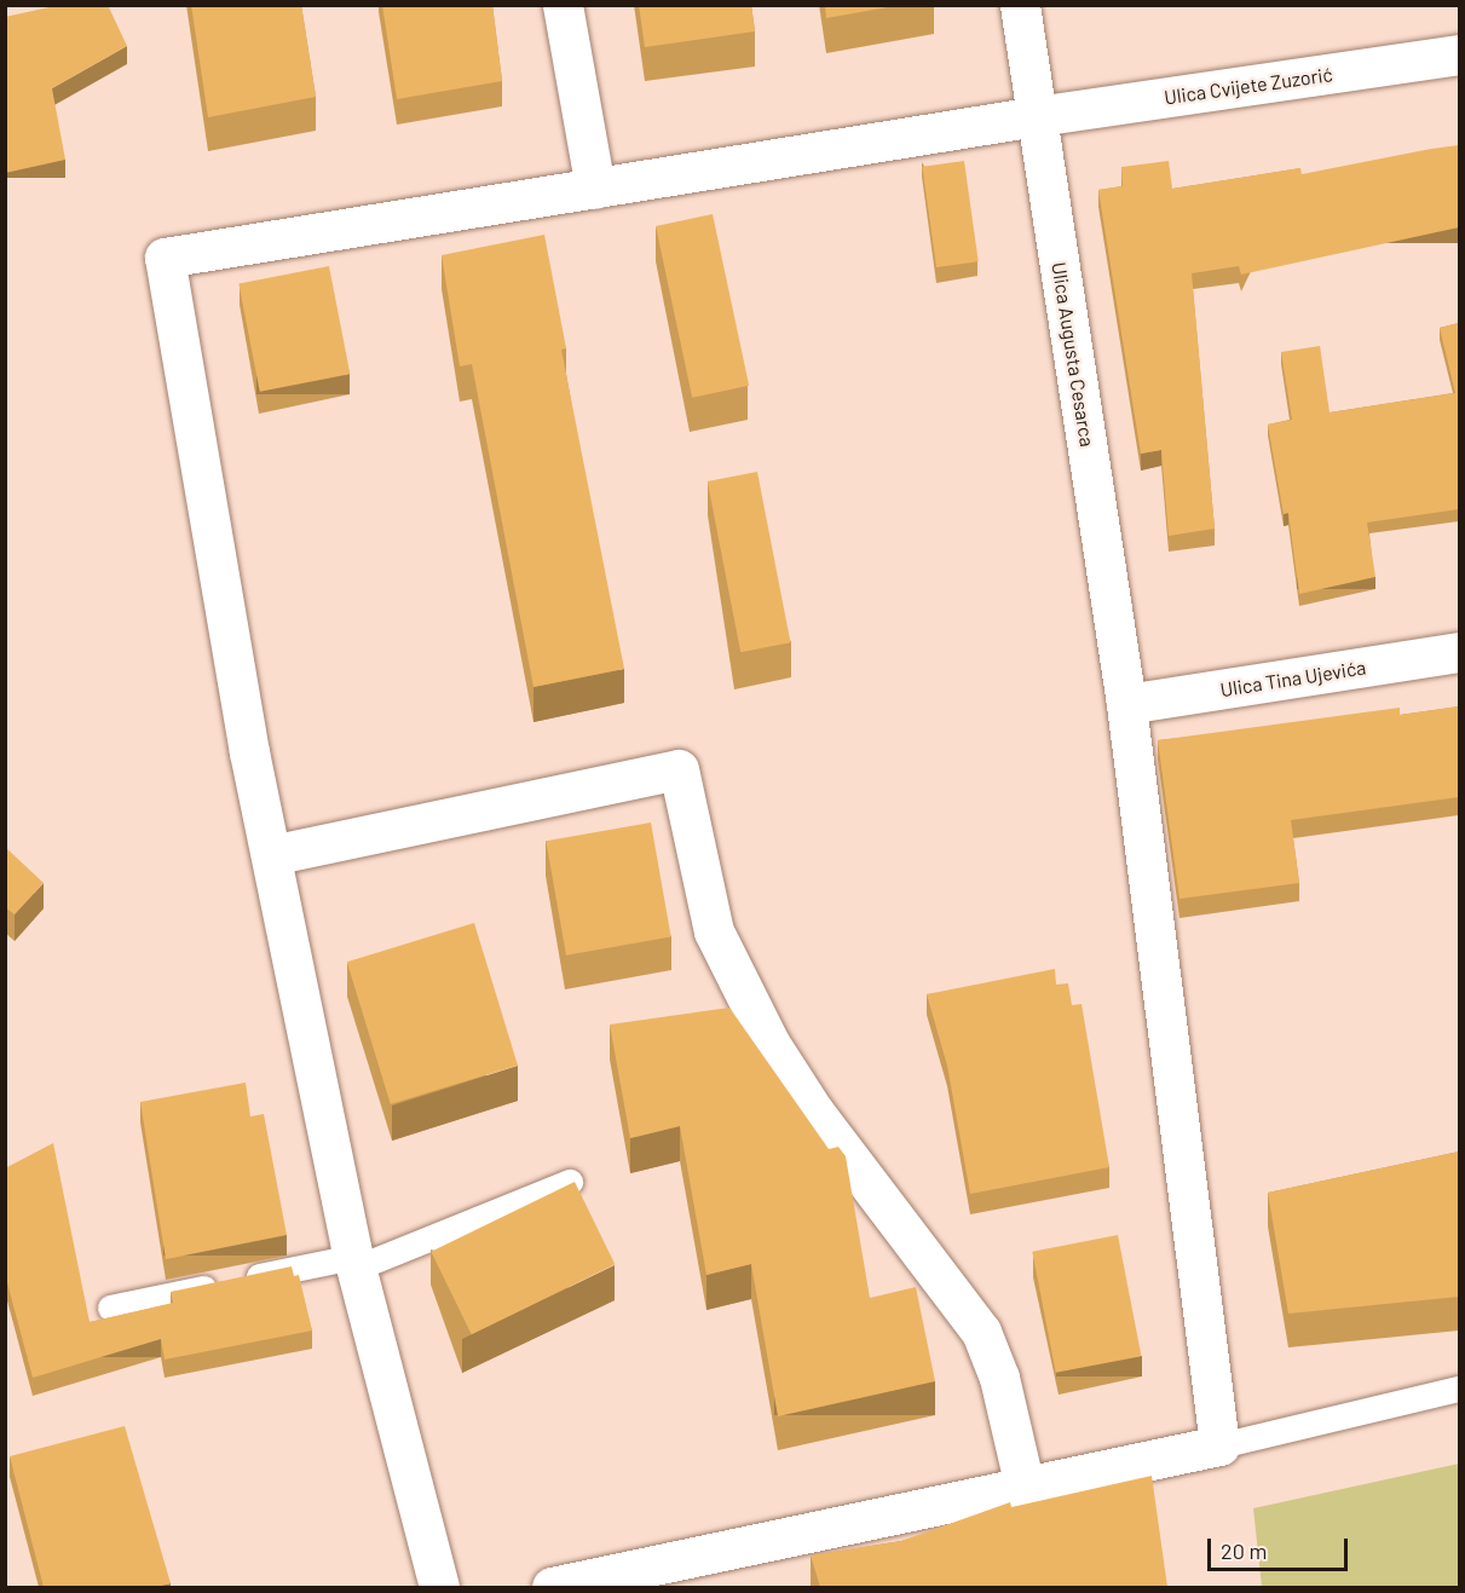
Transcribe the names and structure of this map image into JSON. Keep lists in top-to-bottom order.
{
  "streets": {
    "street": ["Ulica Cvijete Zuzorić", "Ulica Augusta Cesarca", "Ulica Tina Ujevića"]
  },
  "crossings": [
    ["Ulica Cvijete Zuzorić", "Ulica Augusta Cesarca"],
    ["Ulica Augusta Cesarca", "Ulica Tina Ujevića"]
  ],
  "scale_bar": "20 m"
}
